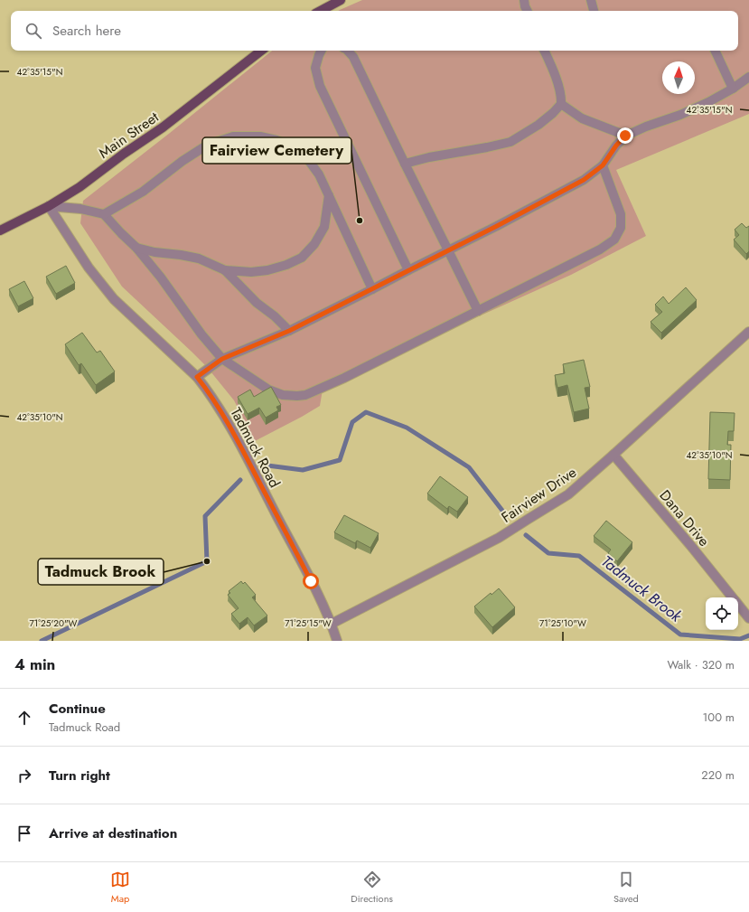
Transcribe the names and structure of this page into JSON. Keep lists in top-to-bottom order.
{
  "streets": {
    "main road": ["Main Street"],
    "street": ["Tadmuck Road", "Fairview Drive", "Dana Drive"]
  },
  "crossings": [
    ["Main Street", "Tadmuck Road"],
    ["Tadmuck Road", "Fairview Drive"],
    ["Fairview Drive", "Dana Drive"]
  ],
  "water": ["Tadmuck Brook"],
  "places": ["Fairview Cemetery", "Tadmuck Brook"],
  "north": "top",
  "page": {
    "search": "Search here",
    "heading": ["4 min", "Walk · 320 m"],
    "list": [
      ["Continue", "Tadmuck Road", "100 m"],
      ["Turn right", "220 m"],
      "Arrive at destination"
    ],
    "nav": ["Map", "Directions", "Saved"]
  },
  "coordinates": [
    "42°35'15\"N",
    "42°35'10\"N",
    "71°25'20\"W",
    "71°25'15\"W",
    "71°25'10\"W"
  ]
}
